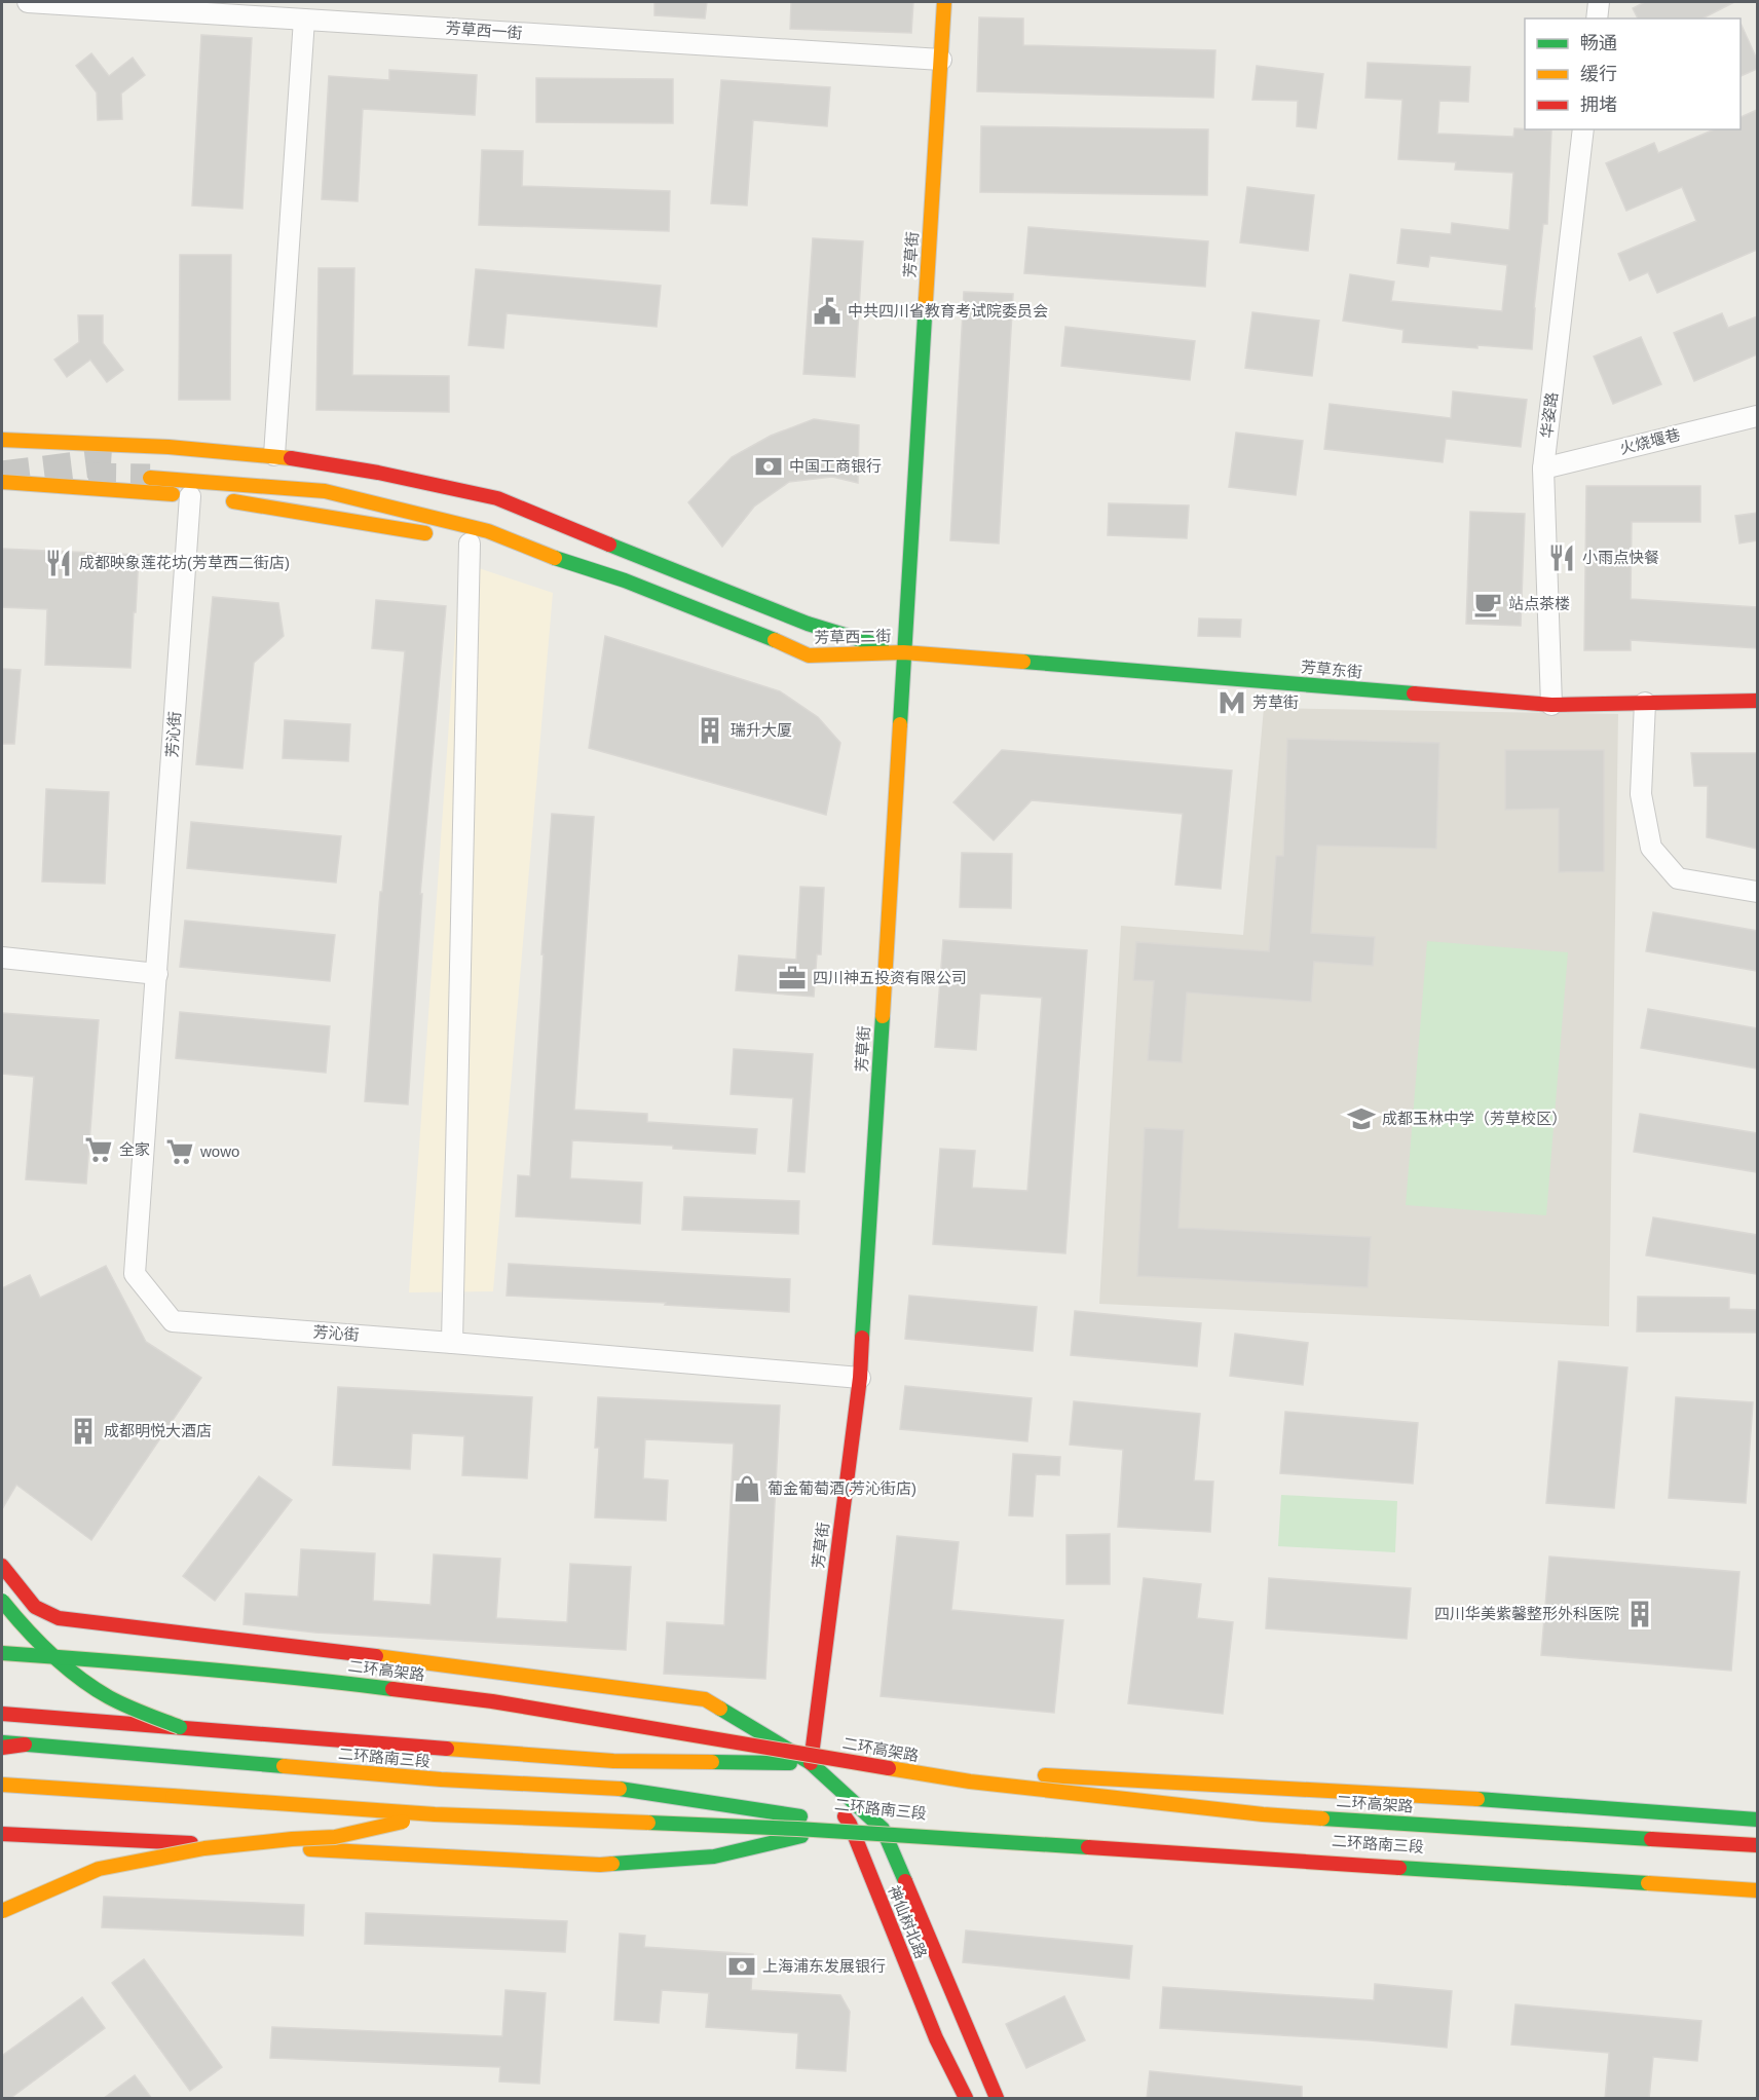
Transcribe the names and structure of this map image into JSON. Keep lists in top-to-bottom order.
{
  "streets": {
    "main road": [
      "芳草街",
      "芳草西二街",
      "芳草东街",
      "二环高架路",
      "二环路南三段",
      "神仙树北路"
    ],
    "street": [
      "芳草西一街",
      "华姿路",
      "火烧堰巷",
      "芳沁街"
    ]
  },
  "crossings": [
    ["芳草西一街", "芳草街"],
    ["芳草街", "芳草西二街"],
    ["芳草街", "芳草东街"],
    ["芳草街", "芳沁街"],
    ["芳草街", "二环路南三段"],
    ["芳草街", "神仙树北路"],
    ["华姿路", "火烧堰巷"],
    ["华姿路", "芳草东街"],
    ["芳草西二街", "芳草东街"],
    ["二环路南三段", "神仙树北路"]
  ],
  "places": {
    "public building": ["中共四川省教育考试院委员会"],
    "bank": ["中国工商银行", "上海浦东发展银行"],
    "restaurant": ["小雨点快餐", "成都映象莲花坊(芳草西二街店)"],
    "cafe": ["站点茶楼"],
    "metro station": ["芳草街"],
    "building": ["瑞升大厦", "成都明悦大酒店", "四川华美紫馨整形外科医院"],
    "office": ["四川神五投资有限公司"],
    "school or university": ["成都玉林中学（芳草校区）"],
    "supermarket": ["全家", "wowo"],
    "shop": ["葡金葡萄酒(芳沁街店)"]
  },
  "legend": ["畅通", "缓行", "拥堵"]
}
